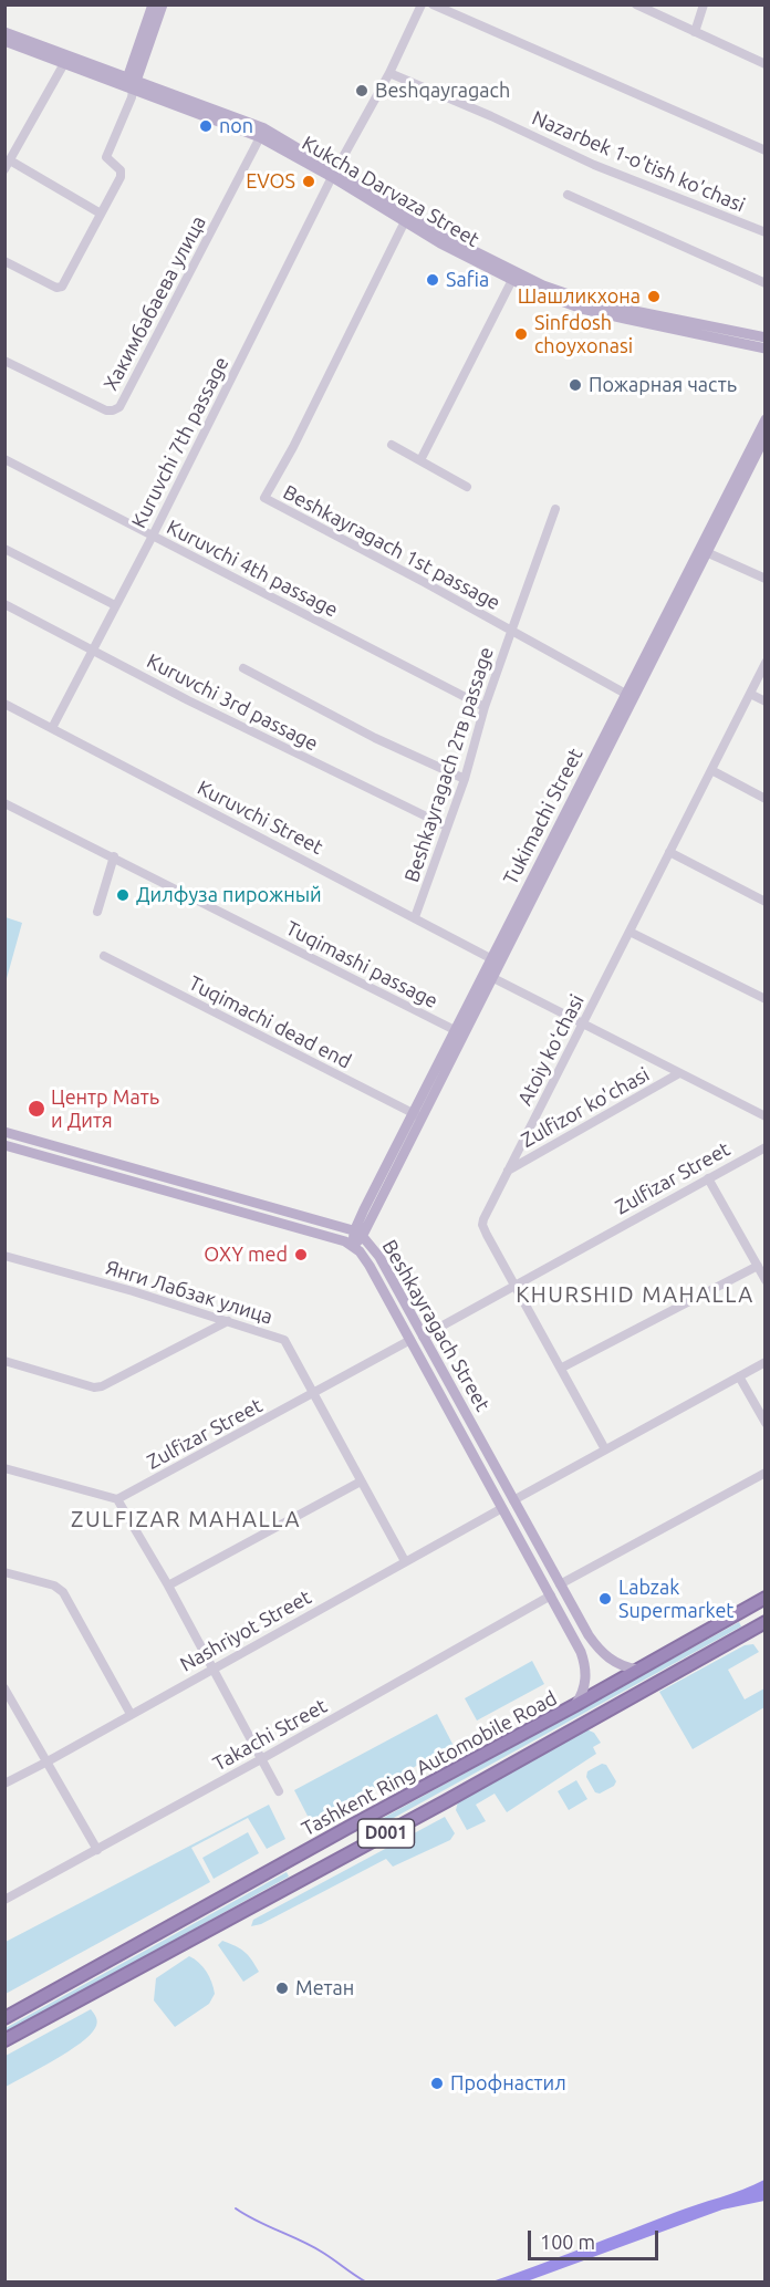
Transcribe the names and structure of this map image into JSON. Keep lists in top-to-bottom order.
{
  "streets": {
    "highway": ["Tashkent Ring Automobile Road", "D001"],
    "main road": ["Kukcha Darvaza Street", "Tukimachi Street", "Beshkayragach Street"],
    "street": [
      "Nazarbek 1-o'tish ko'chasi",
      "Хакимбабаева улица",
      "Kuruvchi 7th passage",
      "Beshkayragach 1st passage",
      "Kuruvchi 4th passage",
      "Kuruvchi 3rd passage",
      "Beshkayragach 2тв passage",
      "Kuruvchi Street",
      "Tuqimashi passage",
      "Tuqimachi dead end",
      "Atoiy koʻchasi",
      "Zulfizor ko'chasi",
      "Zulfizar Street",
      "Янги Лабзак улица",
      "Nashriyot Street",
      "Takachi Street"
    ]
  },
  "crossings": [
    ["Nazarbek 1-o'tish ko'chasi", "Kuruvchi 7th passage"],
    ["Kukcha Darvaza Street", "Хакимбабаева улица"],
    ["Kukcha Darvaza Street", "Kuruvchi 7th passage"],
    ["Kukcha Darvaza Street", "Beshkayragach 1st passage"],
    ["Kuruvchi 7th passage", "Kuruvchi 4th passage"],
    ["Kuruvchi 7th passage", "Kuruvchi 3rd passage"],
    ["Kuruvchi 7th passage", "Kuruvchi Street"],
    ["Beshkayragach 1st passage", "Beshkayragach 2тв passage"],
    ["Beshkayragach 1st passage", "Tukimachi Street"],
    ["Kuruvchi 4th passage", "Beshkayragach 2тв passage"],
    ["Kuruvchi 3rd passage", "Beshkayragach 2тв passage"],
    ["Beshkayragach 2тв passage", "Kuruvchi Street"],
    ["Tukimachi Street", "Kuruvchi Street"],
    ["Tukimachi Street", "Tuqimashi passage"],
    ["Tukimachi Street", "Tuqimachi dead end"],
    ["Tukimachi Street", "Beshkayragach Street"],
    ["Atoiy koʻchasi", "Zulfizor ko'chasi"],
    ["Atoiy koʻchasi", "Zulfizar Street"],
    ["Zulfizar Street", "Янги Лабзак улица"],
    ["Zulfizar Street", "Beshkayragach Street"],
    ["Янги Лабзак улица", "Nashriyot Street"],
    ["Beshkayragach Street", "Nashriyot Street"],
    ["Beshkayragach Street", "Takachi Street"],
    ["Beshkayragach Street", "Tashkent Ring Automobile Road"]
  ],
  "districts": ["KHURSHID MAHALLA", "ZULFIZAR MAHALLA"],
  "places": [
    "Beshqayragach",
    "non",
    "EVOS",
    "Safia",
    "Шашликхона",
    "Sinfdosh choyxonasi",
    "Пожарная часть",
    "Дилфуза пирожный",
    "Центр Мать и Дитя",
    "OXY med",
    "Labzak Supermarket",
    "Метан",
    "Профнастил"
  ],
  "scale_bar": "100 m"
}
